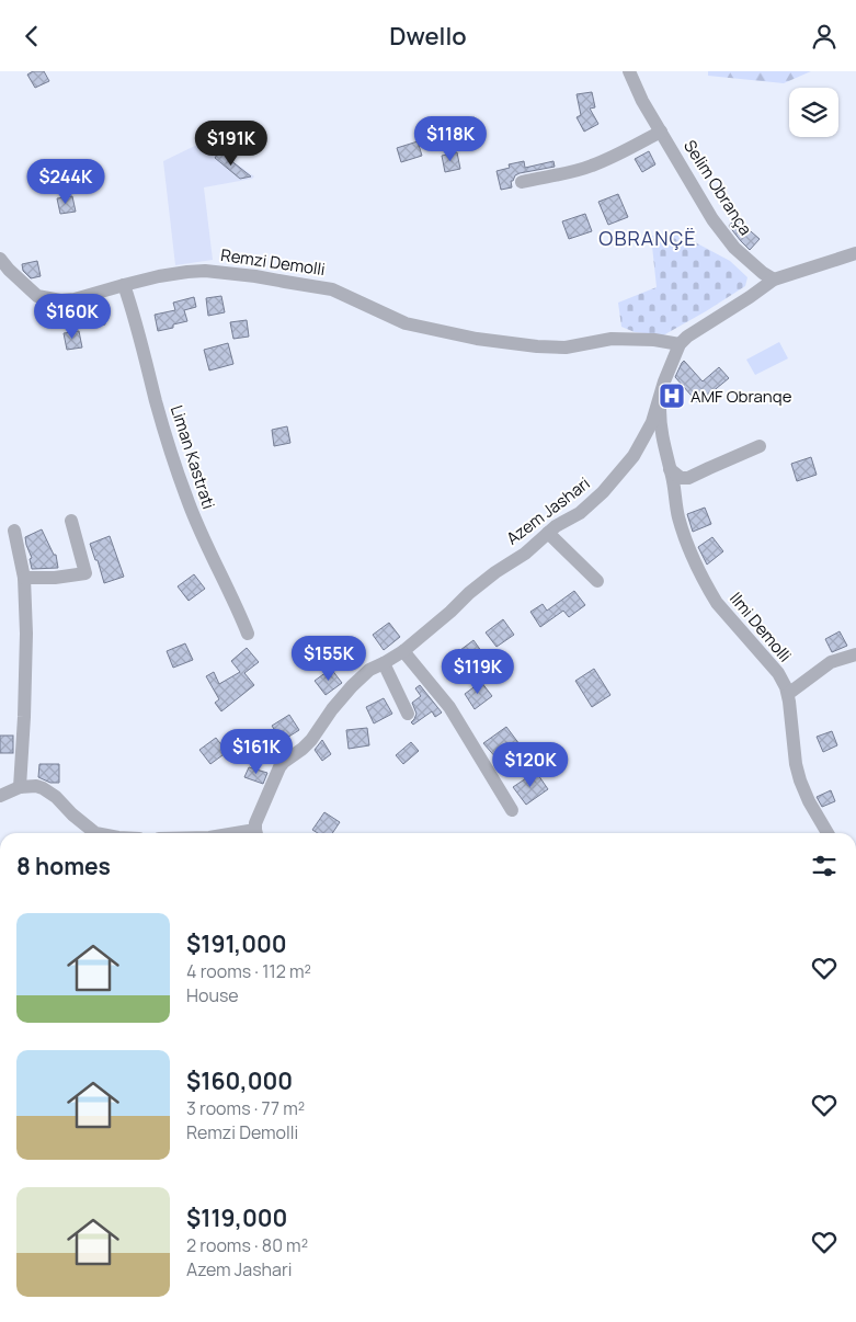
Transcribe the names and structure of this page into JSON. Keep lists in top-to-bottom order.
{
  "streets": {
    "street": [
      "Selim Obrança",
      "Remzi Demolli",
      "Liman Kastrati",
      "Azem Jashari",
      "Ilmi Demolli"
    ]
  },
  "crossings": [
    ["Remzi Demolli", "Liman Kastrati"],
    ["Remzi Demolli", "Azem Jashari"],
    ["Azem Jashari", "Ilmi Demolli"]
  ],
  "districts": ["OBRANÇË"],
  "places": {
    "hospital": ["AMF Obranqe"]
  },
  "page": {
    "header": "Dwello",
    "price": [
      "$118K",
      "$191K",
      "$244K",
      "$160K",
      "$155K",
      "$119K",
      "$161K",
      "$120K"
    ],
    "heading": "8 homes",
    "list": [
      {
        "name": "$191,000",
        "note": "4 rooms · 112 m² · House"
      },
      {
        "name": "$160,000",
        "note": "3 rooms · 77 m² · Remzi Demolli"
      },
      {
        "name": "$119,000",
        "note": "2 rooms · 80 m² · Azem Jashari"
      }
    ]
  }
}
